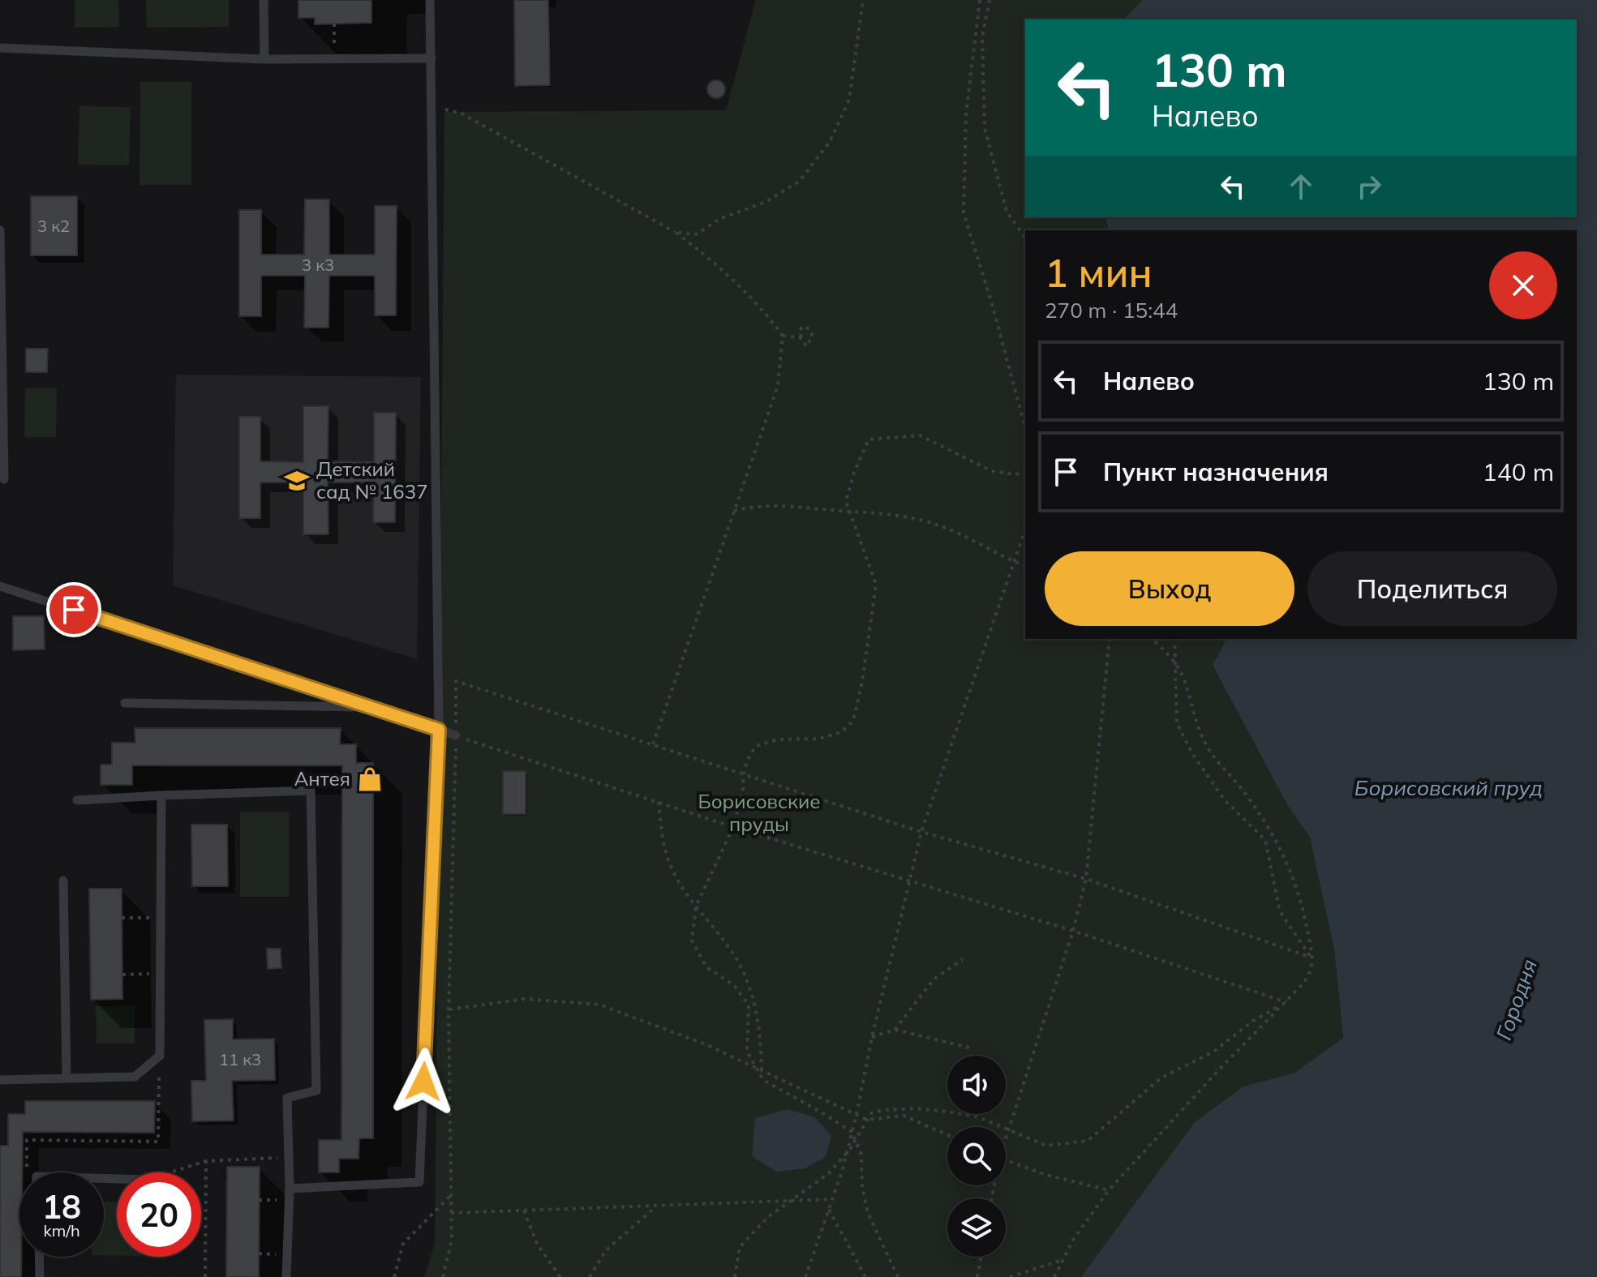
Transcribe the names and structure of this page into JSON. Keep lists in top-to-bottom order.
{
  "water": ["Борисовский пруд", "Городня"],
  "parks": ["Борисовские пруды"],
  "places": {
    "school or university": ["Детский сад № 1637"],
    "shop": ["Антея"]
  },
  "house_numbers": ["3 к2", "3 к3", "11 к3"],
  "page": {
    "turn": ["130 m", "Налево"],
    "heading": ["1 мин", "270 m · 15:44"],
    "list": [
      {
        "name": "Налево",
        "value": "130 m"
      },
      {
        "name": "Пункт назначения",
        "value": "140 m"
      }
    ],
    "buttons": ["Выход", "Поделиться"],
    "speed": "18 km/h",
    "limit": "20"
  }
}
